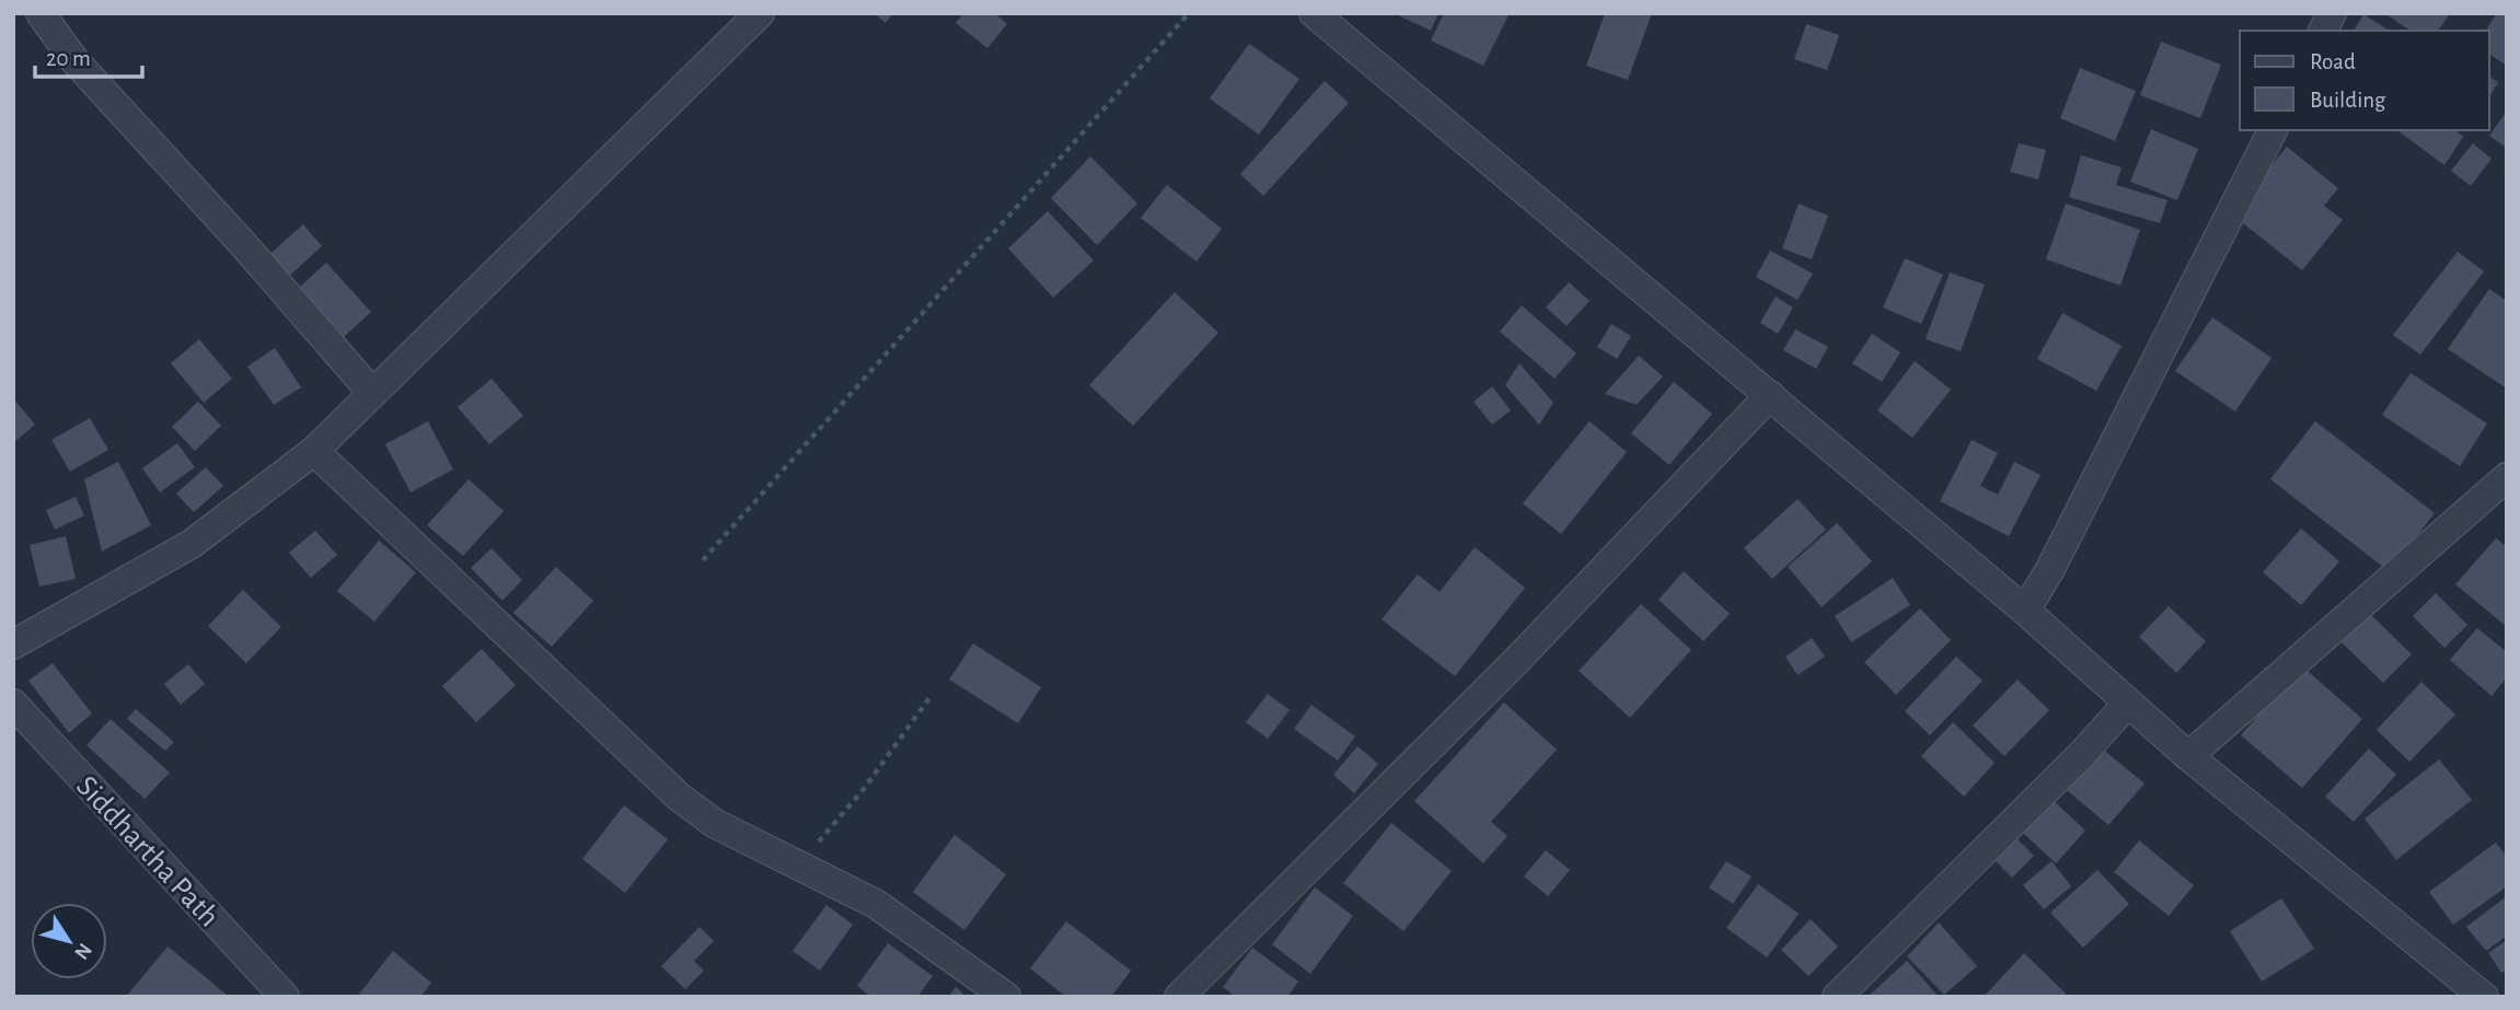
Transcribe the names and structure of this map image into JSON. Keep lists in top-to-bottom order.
{
  "streets": {
    "street": ["Siddhartha Path"]
  },
  "legend": ["Road", "Building"],
  "scale_bar": "20 m",
  "north": "bottom right"
}
